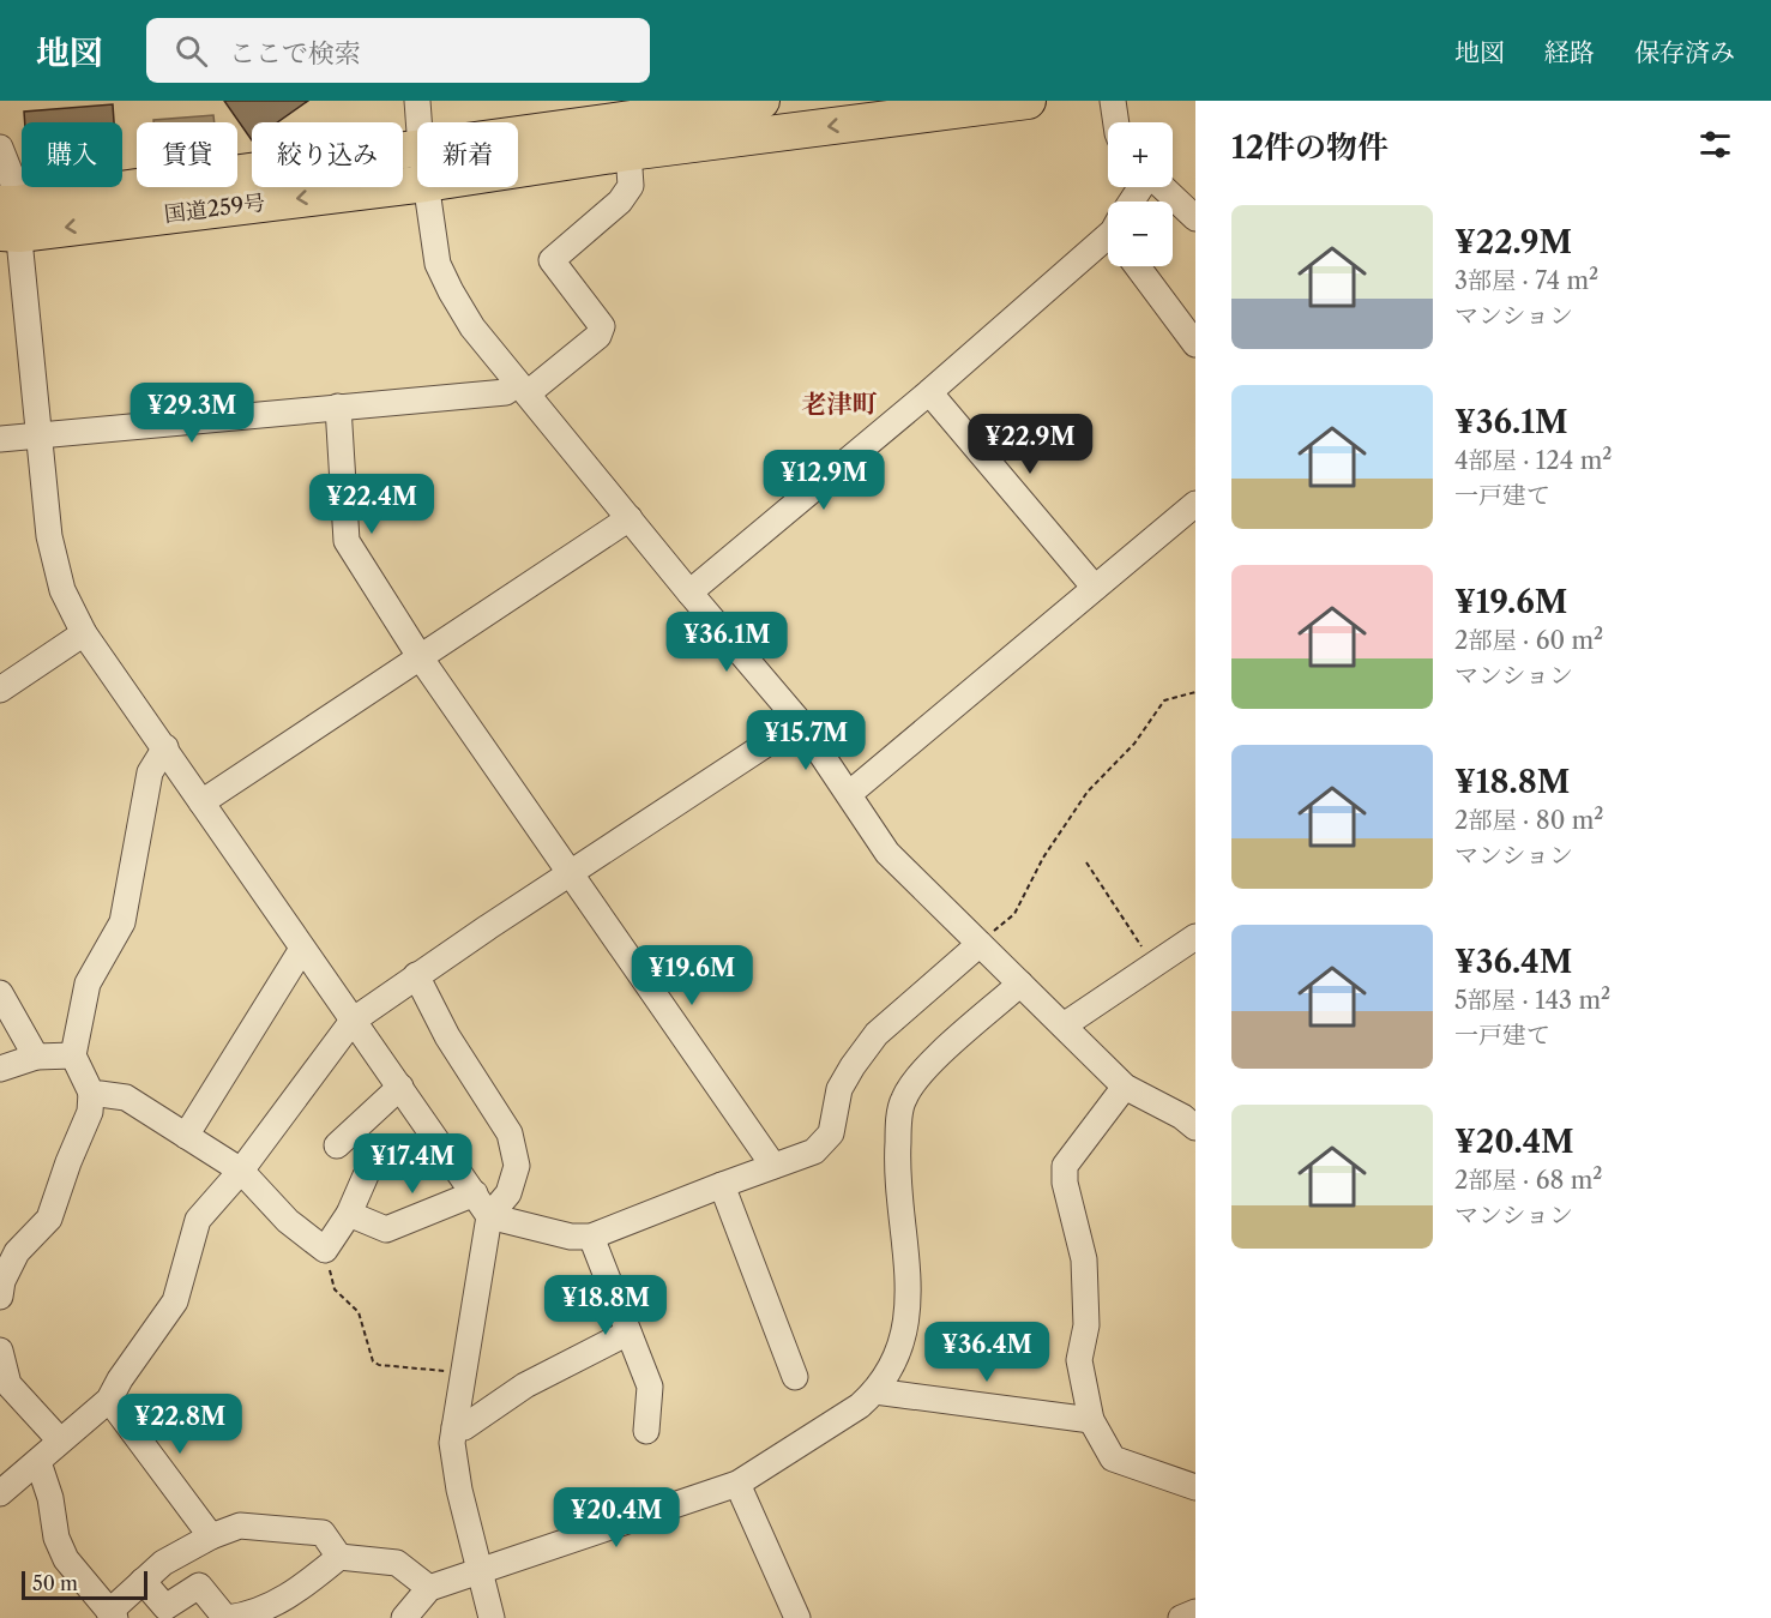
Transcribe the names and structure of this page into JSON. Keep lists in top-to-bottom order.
{
  "streets": {
    "highway": ["国道259号"]
  },
  "districts": ["老津町"],
  "scale_bar": "50 m",
  "page": {
    "header": "地図",
    "search": "ここで検索",
    "nav": ["地図", "経路", "保存済み"],
    "heading": "12件の物件",
    "map_buttons": ["+", "−"],
    "chip": [
      "購入",
      "賃貸",
      "絞り込み",
      "新着"
    ],
    "list": [
      {
        "name": "¥22.9M",
        "note": "3部屋 · 74 m² · マンション"
      },
      {
        "name": "¥36.1M",
        "note": "4部屋 · 124 m² · 一戸建て"
      },
      {
        "name": "¥19.6M",
        "note": "2部屋 · 60 m² · マンション"
      },
      {
        "name": "¥18.8M",
        "note": "2部屋 · 80 m² · マンション"
      },
      {
        "name": "¥36.4M",
        "note": "5部屋 · 143 m² · 一戸建て"
      },
      {
        "name": "¥20.4M",
        "note": "2部屋 · 68 m² · マンション"
      }
    ],
    "price": [
      "¥29.3M",
      "¥22.9M",
      "¥12.9M",
      "¥22.4M",
      "¥36.1M",
      "¥15.7M",
      "¥19.6M",
      "¥17.4M",
      "¥18.8M",
      "¥36.4M",
      "¥22.8M",
      "¥20.4M"
    ],
    "scale": "50 m"
  }
}
